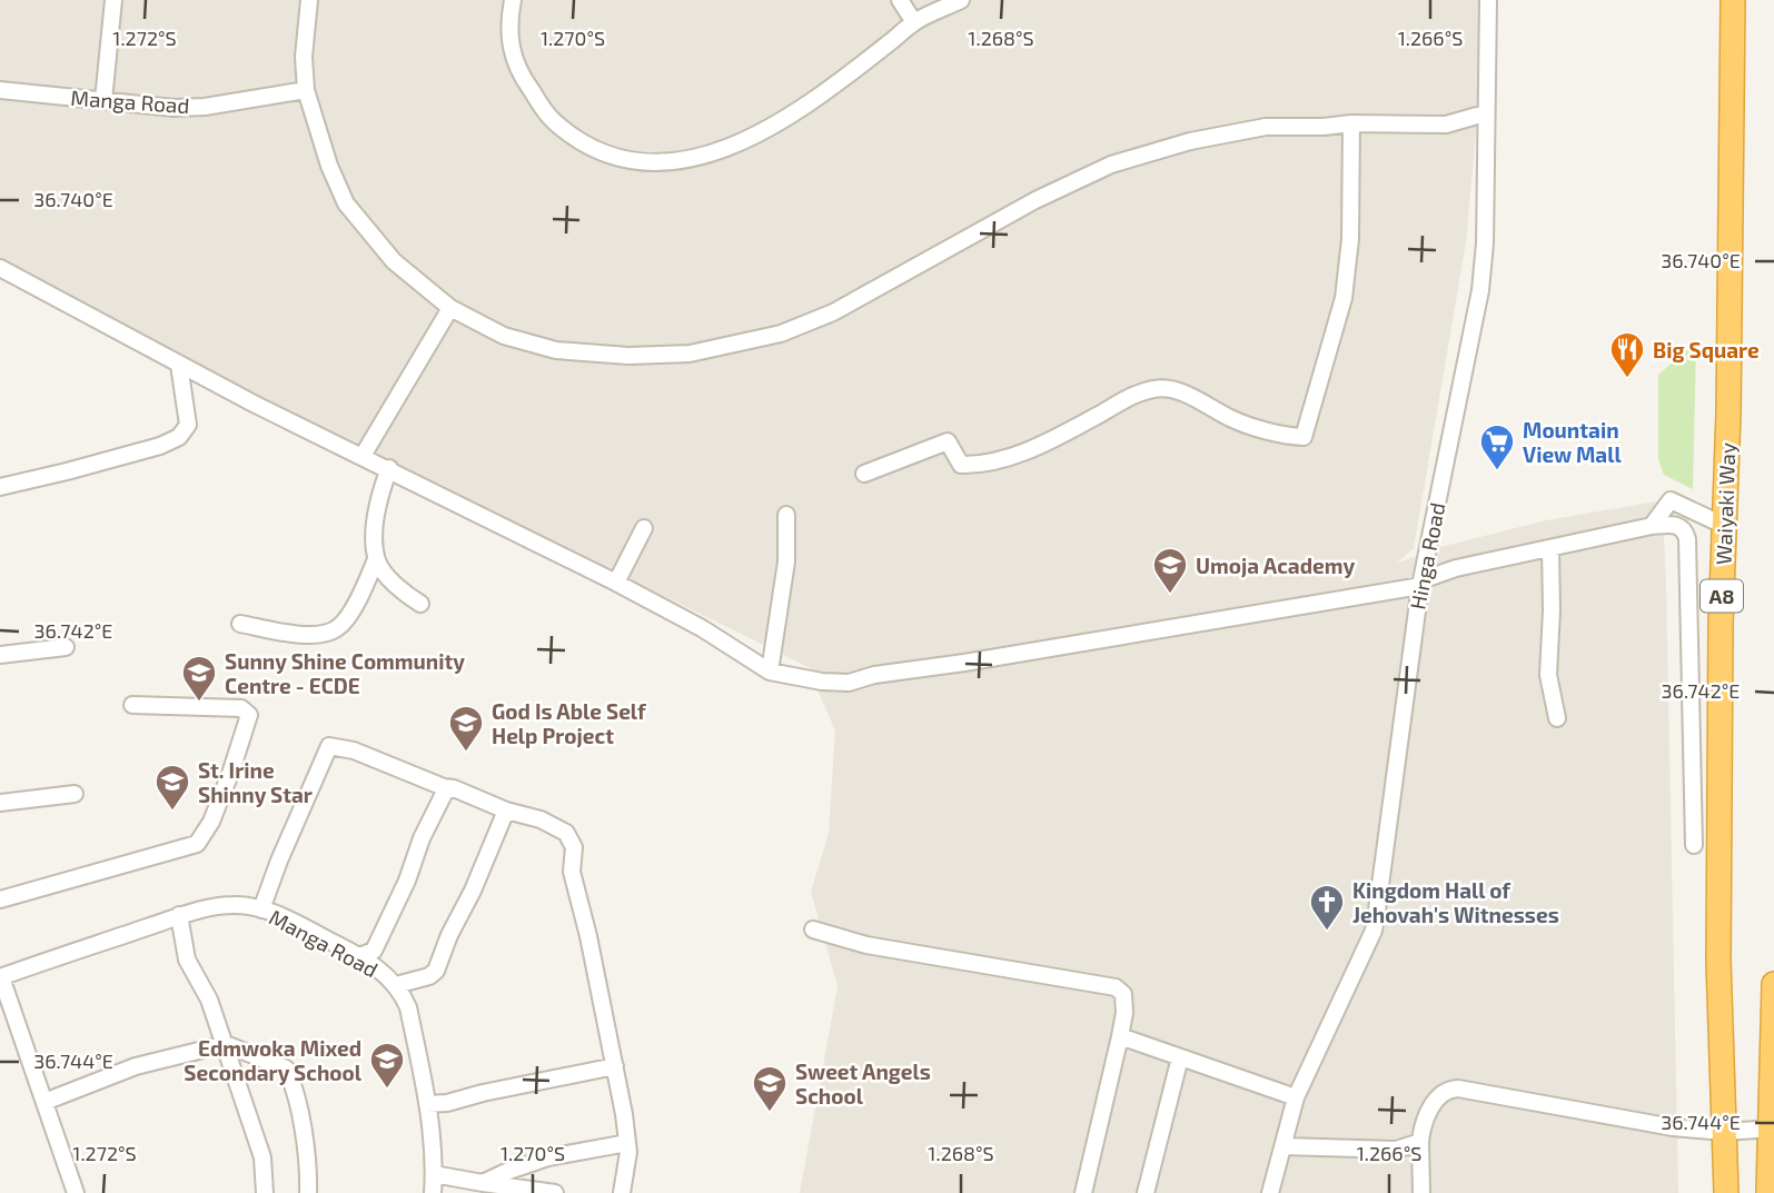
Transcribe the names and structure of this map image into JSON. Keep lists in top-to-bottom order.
{
  "streets": {
    "highway": ["Waiyaki Way", "A8"],
    "street": ["Manga Road", "Hinga Road"]
  },
  "places": {
    "restaurant": ["Big Square"],
    "supermarket": ["Mountain View Mall"],
    "school or university": [
      "Umoja Academy",
      "Sunny Shine Community Centre - ECDE",
      "God Is Able Self Help Project",
      "St. Irine Shinny Star",
      "Edmwoka Mixed Secondary School",
      "Sweet Angels School"
    ],
    "church": ["Kingdom Hall of Jehovah's Witnesses"]
  },
  "coordinates": [
    "1.272°S",
    "1.270°S",
    "1.268°S",
    "1.266°S",
    "36.740°E",
    "36.742°E",
    "36.744°E"
  ]
}
